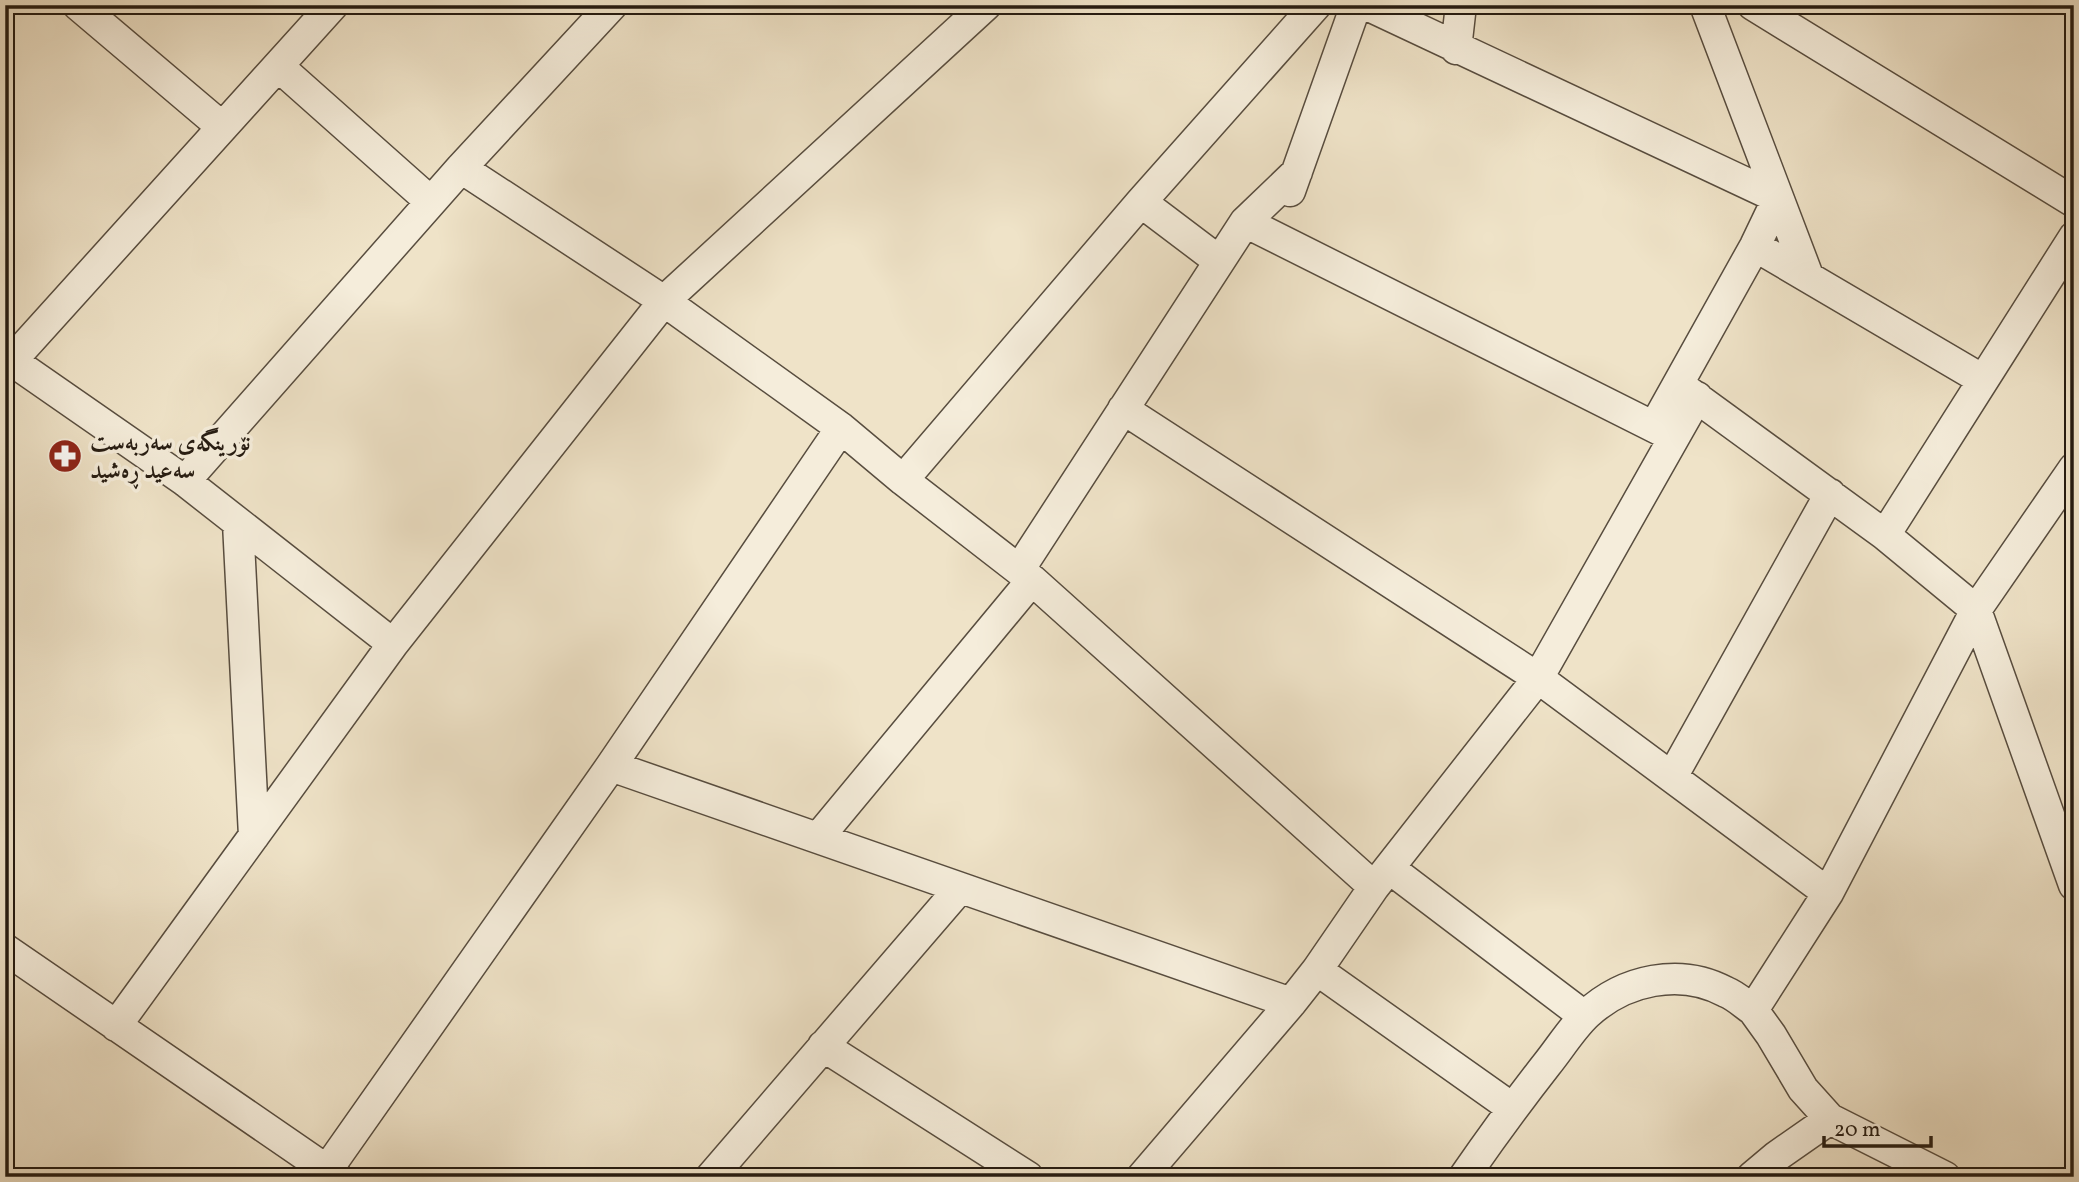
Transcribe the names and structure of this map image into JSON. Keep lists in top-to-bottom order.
{
  "places": {
    "pharmacy": ["نۆرینگەی سەربەست سەعید ڕەشید"]
  },
  "scale_bar": "20 m"
}
